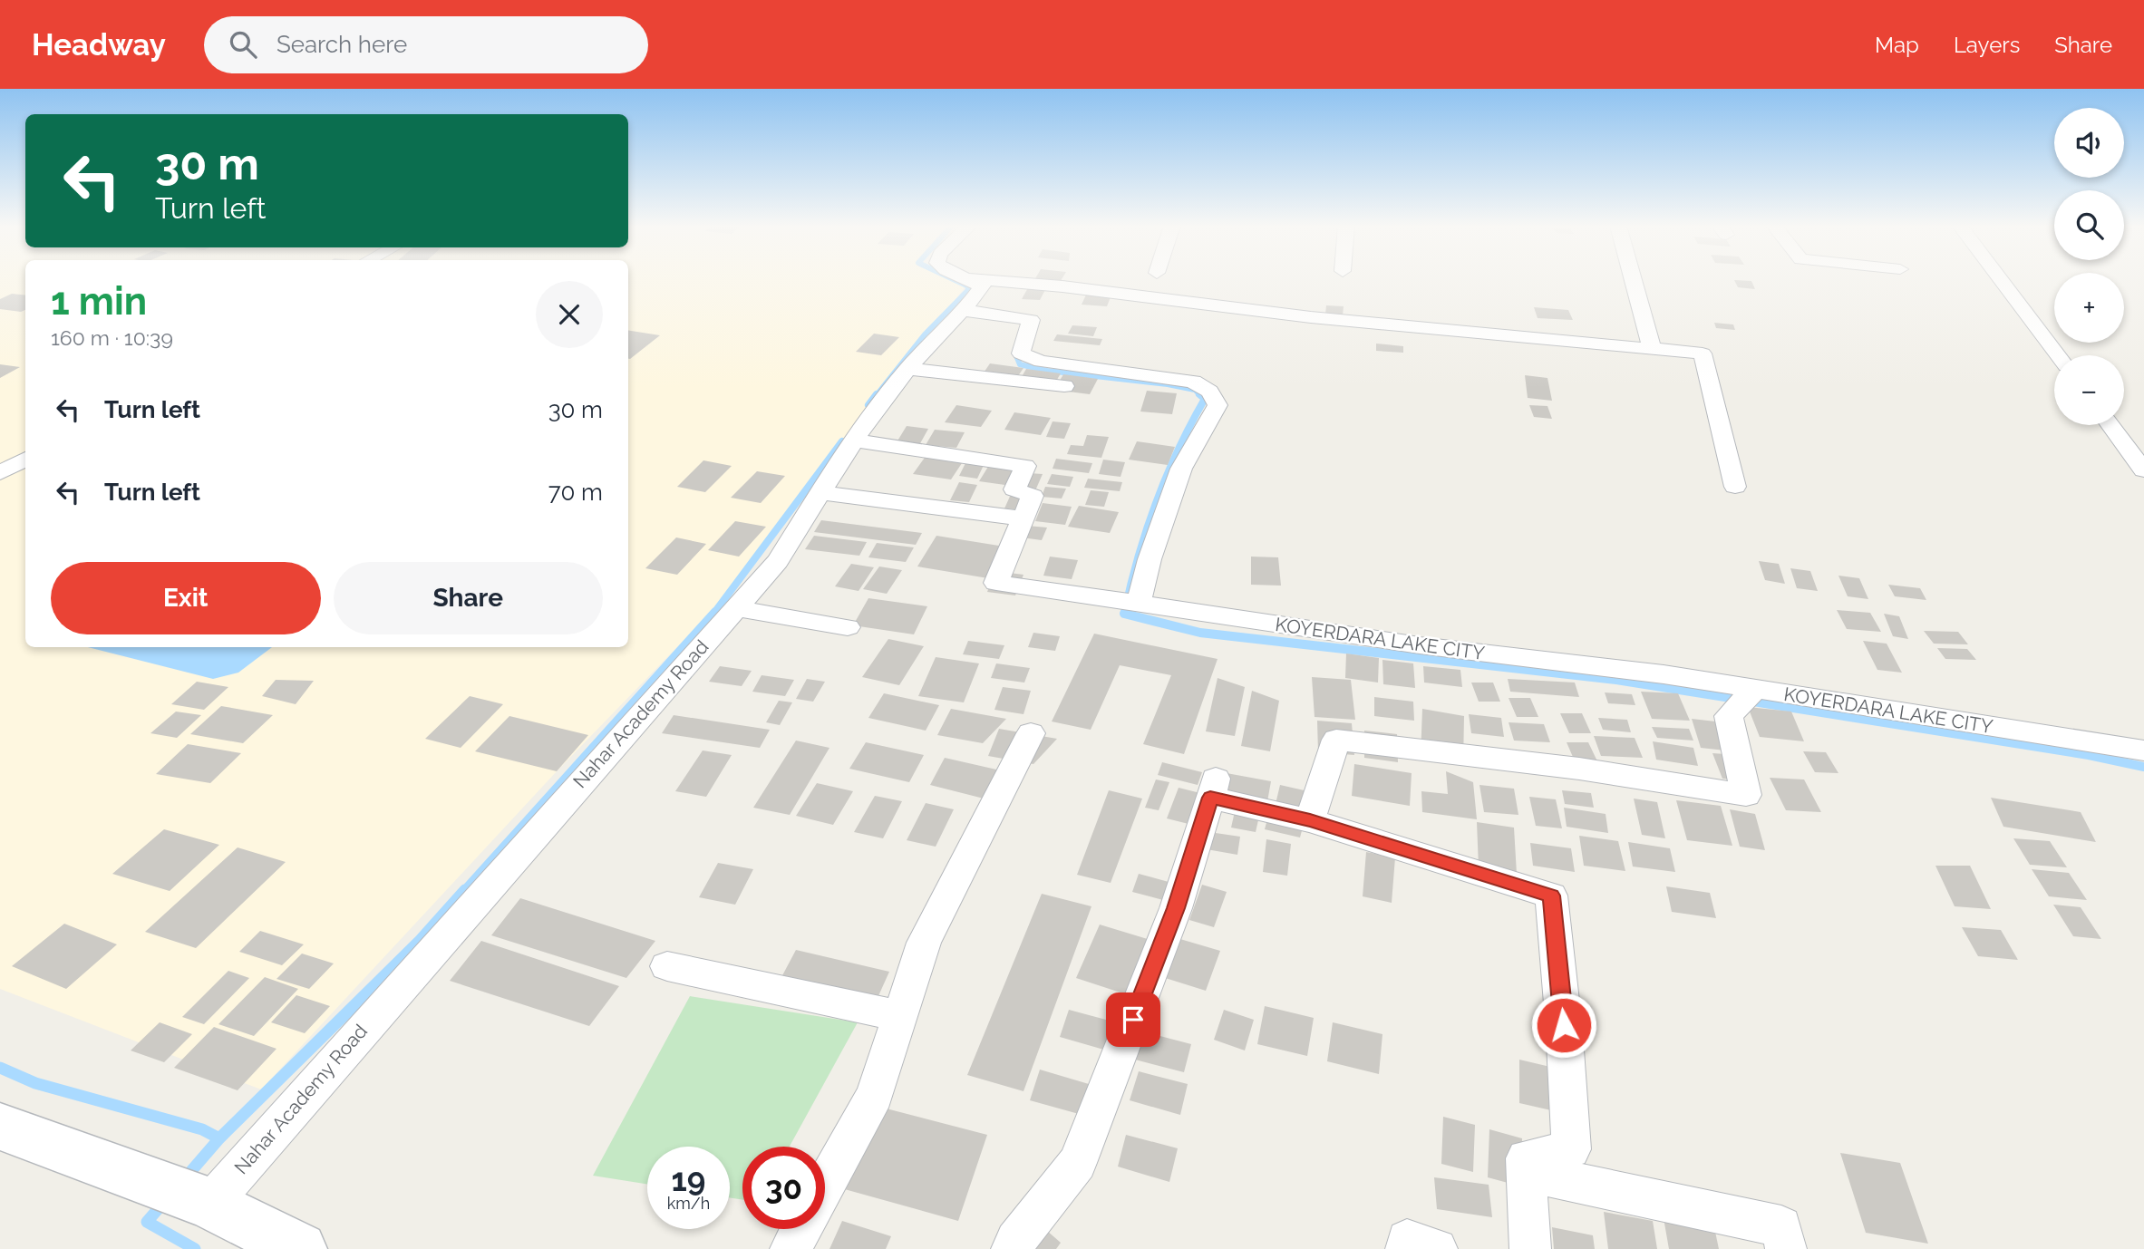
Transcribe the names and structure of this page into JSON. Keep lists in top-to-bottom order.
{
  "streets": {
    "street": ["KOYERDARA LAKE CITY", "Nahar Academy Road"]
  },
  "page": {
    "header": "Headway",
    "search": "Search here",
    "nav": ["Map", "Layers", "Share"],
    "map_buttons": ["+", "−"],
    "turn": ["30 m", "Turn left"],
    "heading": ["1 min", "160 m · 10:39"],
    "list": [
      {
        "name": "Turn left",
        "value": "30 m"
      },
      {
        "name": "Turn left",
        "value": "70 m"
      }
    ],
    "buttons": ["Exit", "Share"],
    "speed": "19 km/h",
    "limit": "30"
  }
}
